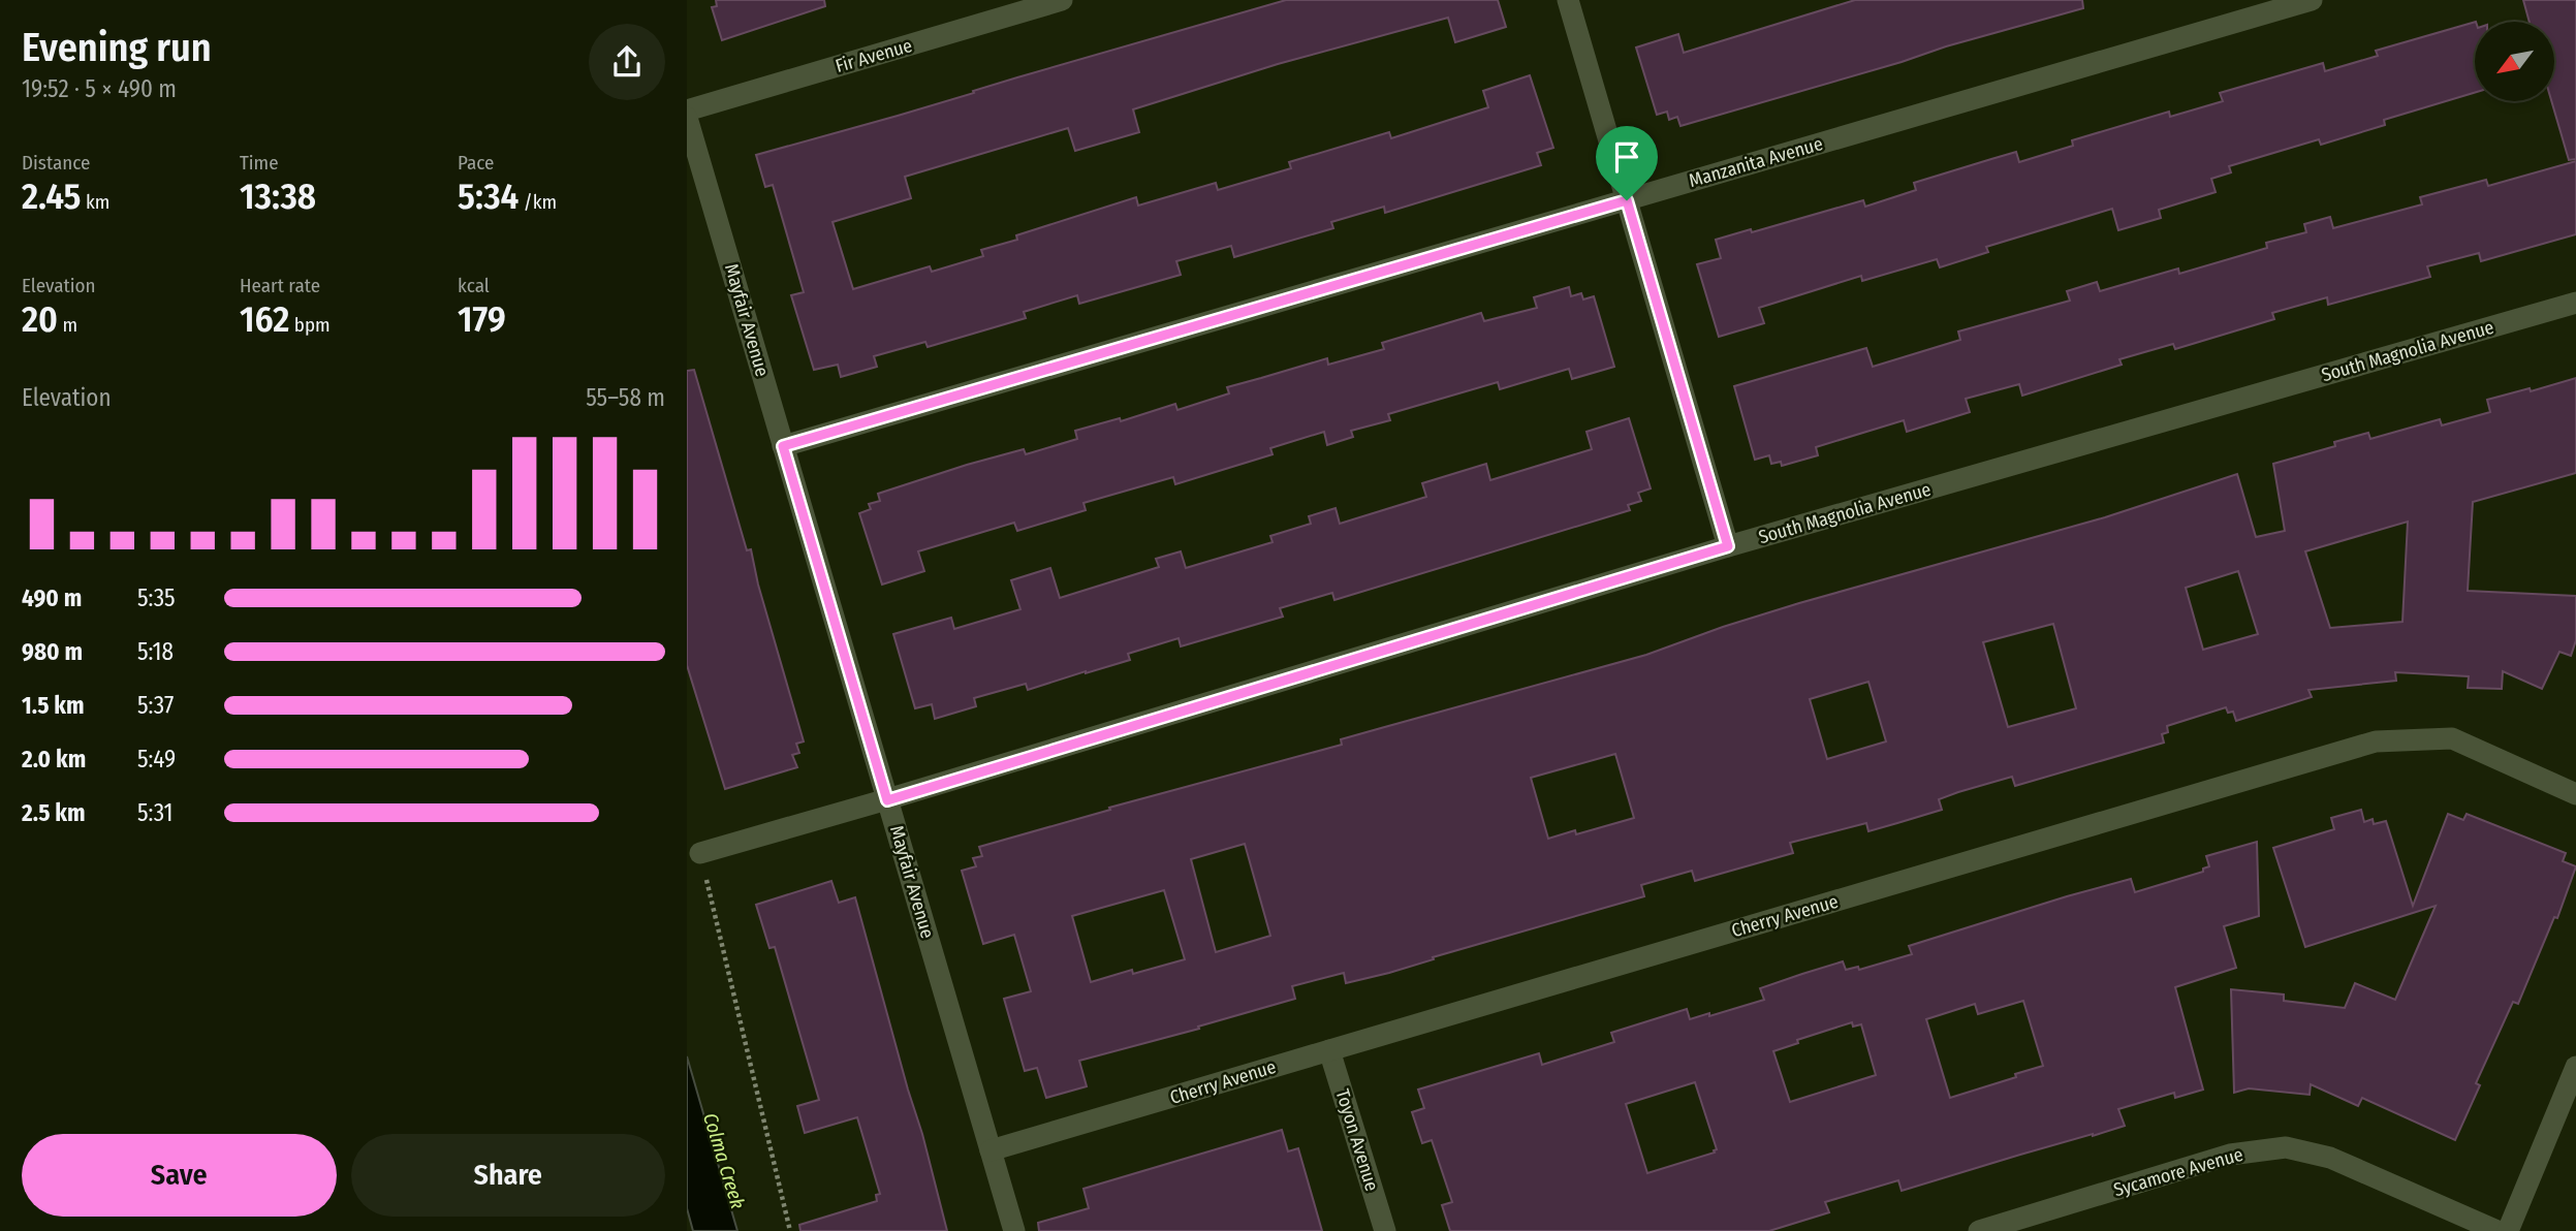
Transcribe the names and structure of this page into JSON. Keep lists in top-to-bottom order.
{
  "streets": {
    "street": [
      "Fir Avenue",
      "Manzanita Avenue",
      "Mayfair Avenue",
      "South Magnolia Avenue",
      "Cherry Avenue",
      "Toyon Avenue",
      "Sycamore Avenue"
    ]
  },
  "crossings": [
    ["Manzanita Avenue", "Mayfair Avenue"],
    ["Mayfair Avenue", "South Magnolia Avenue"],
    ["Mayfair Avenue", "Cherry Avenue"],
    ["Cherry Avenue", "Toyon Avenue"]
  ],
  "water": ["Colma Creek"],
  "north": "bottom left",
  "page": {
    "heading": ["Evening run", "19:52 · 5 × 490 m"],
    "stats": [
      ["Distance", "2.45 km"],
      ["Time", "13:38"],
      ["Pace", "5:34 /km"],
      ["Elevation", "20 m"],
      ["Heart rate", "162 bpm"],
      ["kcal", "179"]
    ],
    "chart": ["Elevation", "55–58 m"],
    "list": [
      {
        "name": "490 m",
        "note": "5:35"
      },
      {
        "name": "980 m",
        "note": "5:18"
      },
      {
        "name": "1.5 km",
        "note": "5:37"
      },
      {
        "name": "2.0 km",
        "note": "5:49"
      },
      {
        "name": "2.5 km",
        "note": "5:31"
      }
    ],
    "buttons": ["Save", "Share"]
  }
}
